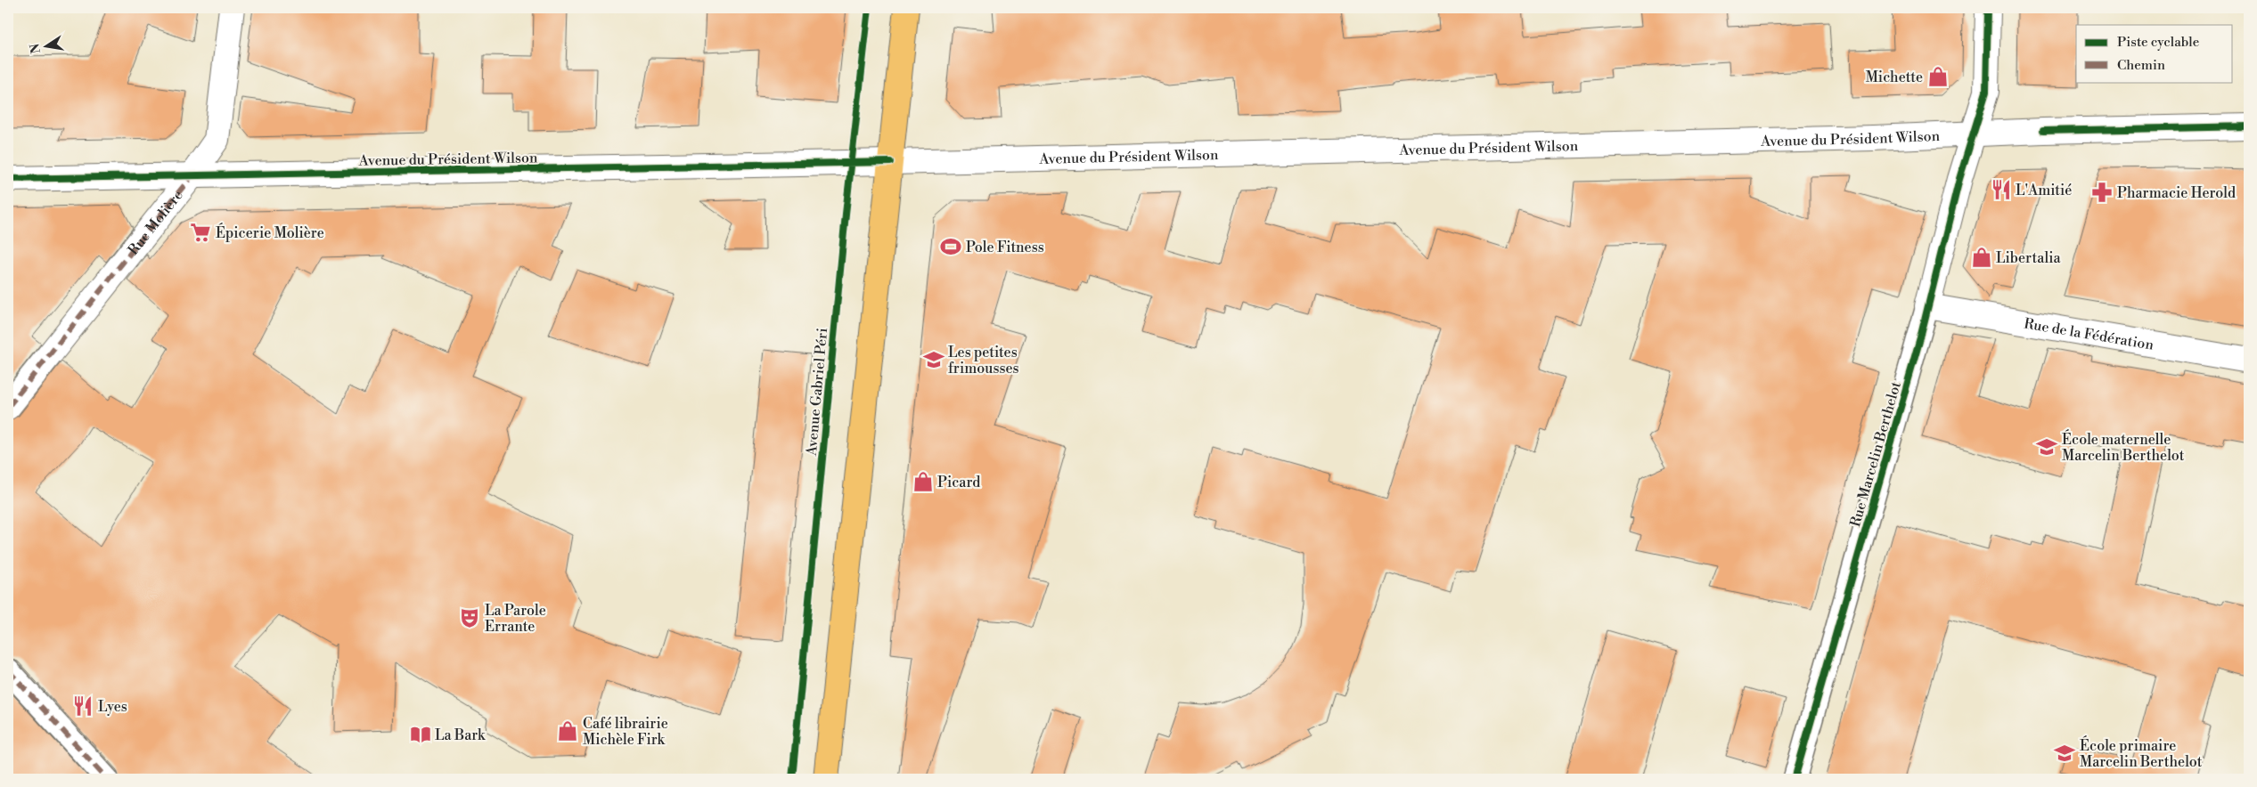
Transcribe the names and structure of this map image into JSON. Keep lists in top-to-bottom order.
{
  "streets": {
    "street": [
      "Avenue du Président Wilson",
      "Rue Molière",
      "Rue de la Fédération",
      "Rue Marcelin Berthelot"
    ],
    "cycle path": ["Avenue Gabriel Péri"]
  },
  "crossings": [
    ["Avenue du Président Wilson", "Rue Molière"],
    ["Avenue du Président Wilson", "Rue Marcelin Berthelot"],
    ["Rue de la Fédération", "Rue Marcelin Berthelot"]
  ],
  "places": {
    "shop": [
      "Michette",
      "Libertalia",
      "Picard",
      "Café librairie Michèle Firk"
    ],
    "restaurant": ["L'Amitié", "Lyes"],
    "pharmacy": ["Pharmacie Herold"],
    "supermarket": ["Épicerie Molière"],
    "sports": ["Pole Fitness"],
    "school or university": ["Les petites frimousses", "École maternelle Marcelin Berthelot", "École primaire Marcelin Berthelot"],
    "theatre": ["La Parole Errante"],
    "library": ["La Bark"]
  },
  "legend": ["Piste cyclable", "Chemin"],
  "north": "left"
}
